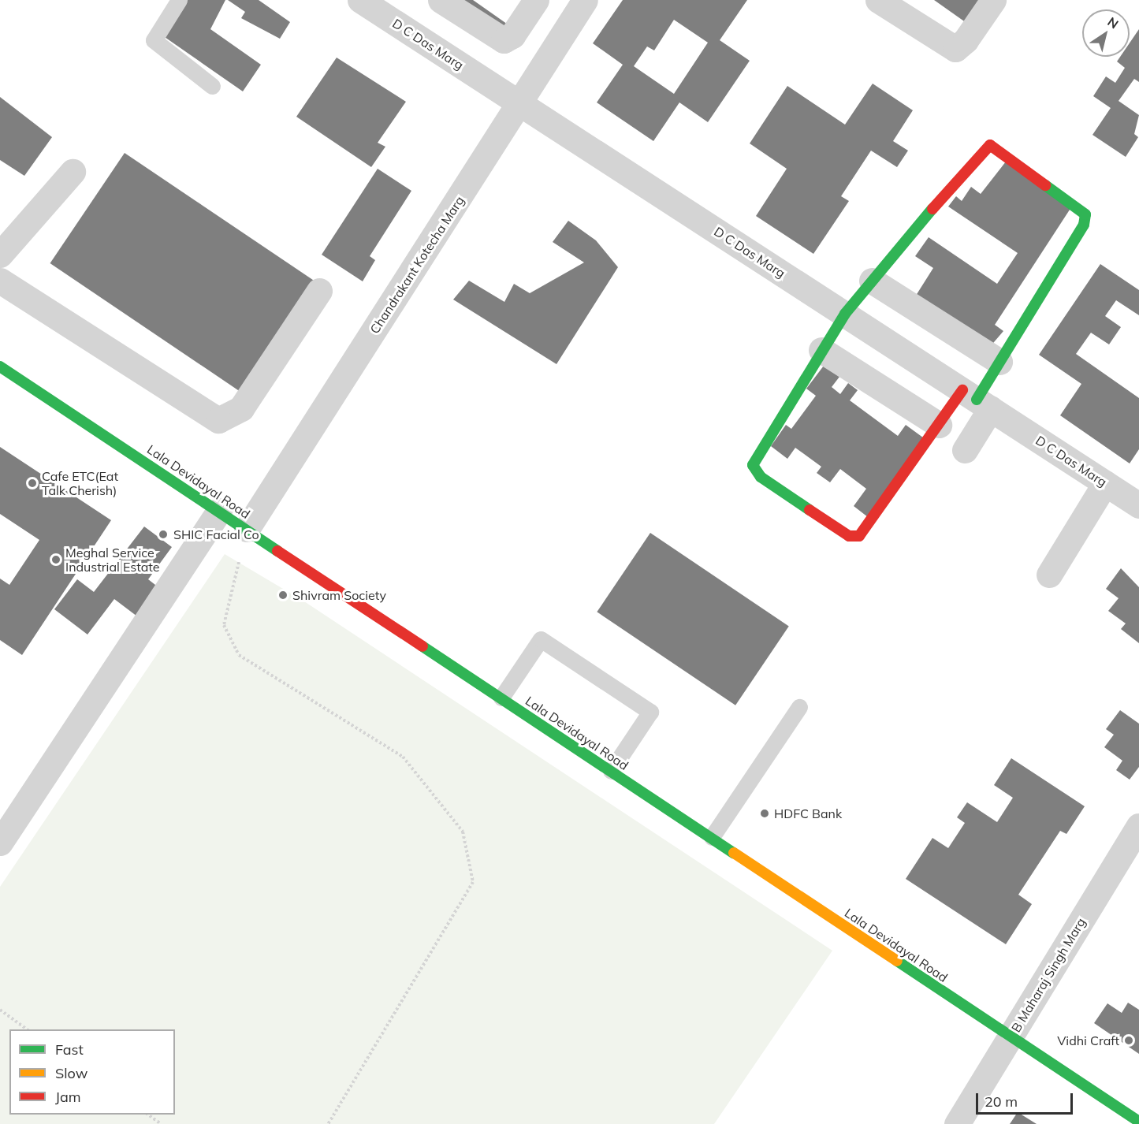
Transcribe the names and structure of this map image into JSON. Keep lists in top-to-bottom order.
{
  "streets": {
    "street": [
      "D C Das Marg",
      "Chandrakant Kotecha Marg",
      "Lala Devidayal Road",
      "B Maharaj Singh Marg"
    ]
  },
  "crossings": [
    ["D C Das Marg", "Chandrakant Kotecha Marg"],
    ["Chandrakant Kotecha Marg", "Lala Devidayal Road"],
    ["Lala Devidayal Road", "B Maharaj Singh Marg"]
  ],
  "places": [
    "Cafe ETC(Eat Talk Cherish)",
    "SHIC Facial Co",
    "Meghal Service Industrial Estate",
    "Shivram Society",
    "HDFC Bank",
    "Vidhi Craft"
  ],
  "legend": ["Fast", "Slow", "Jam"],
  "scale_bar": "20 m",
  "north": "top right"
}
